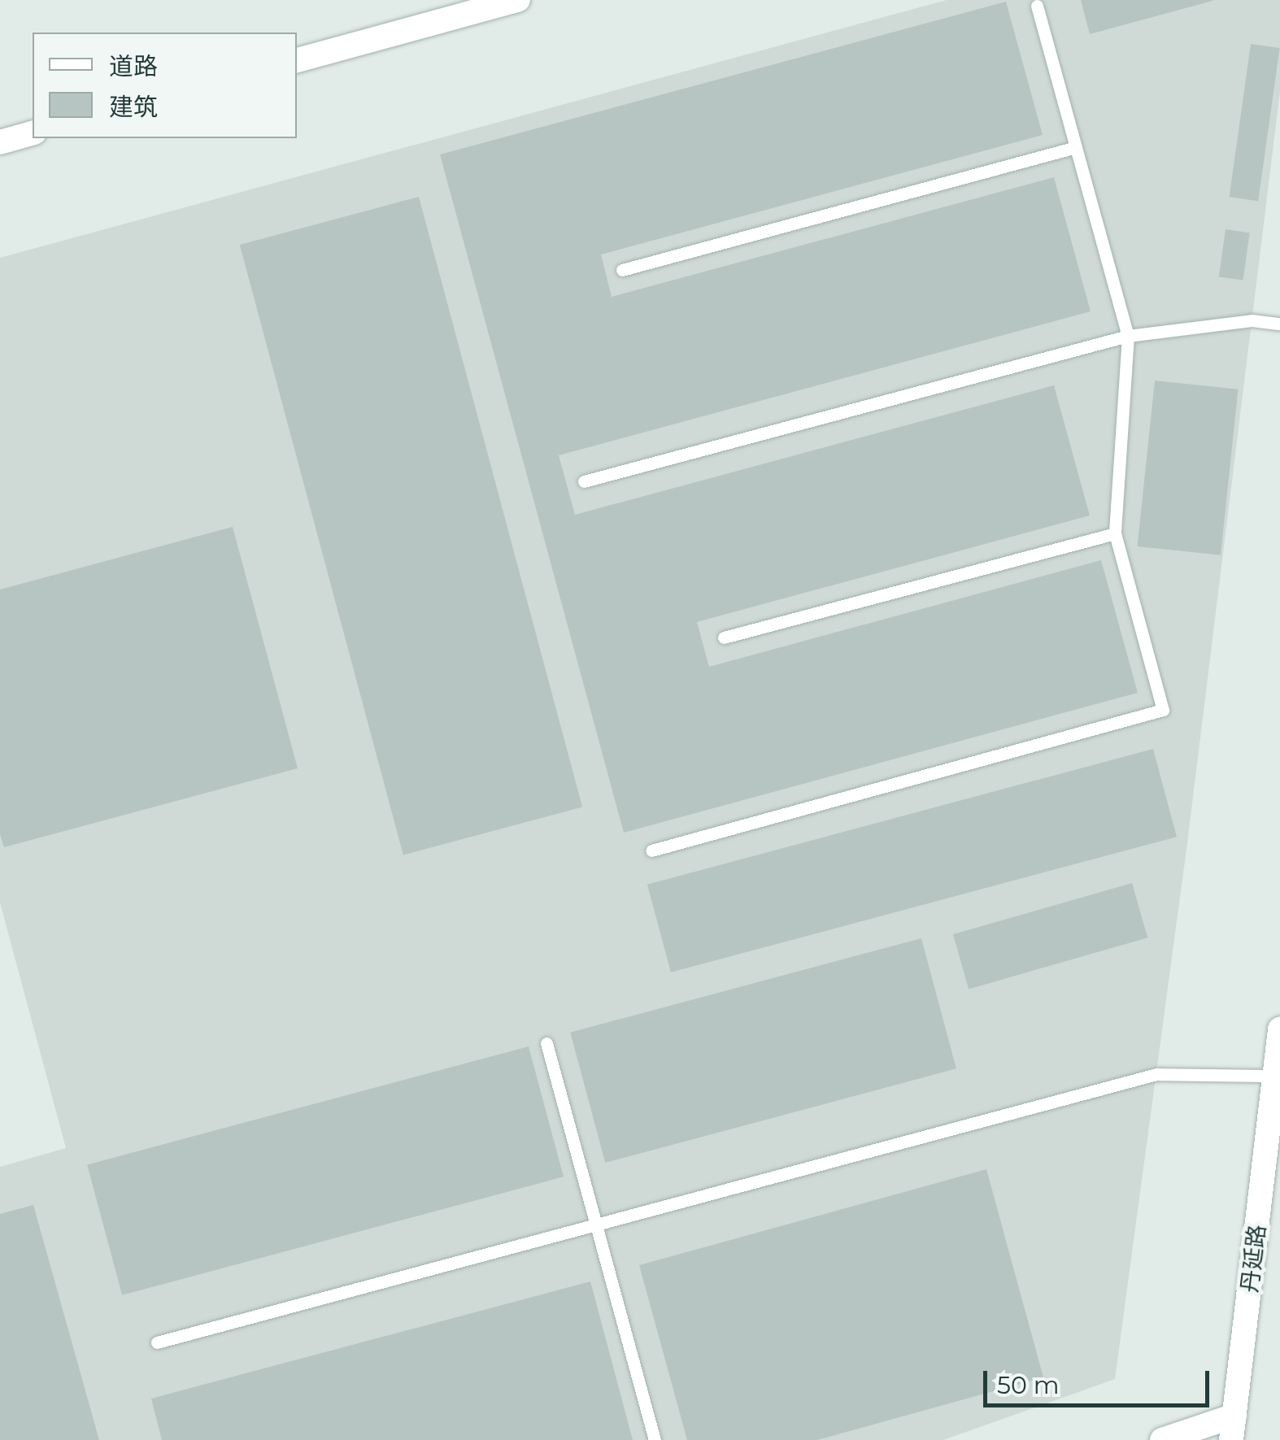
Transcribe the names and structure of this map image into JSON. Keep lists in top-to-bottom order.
{
  "streets": {
    "main road": ["丹延路"]
  },
  "legend": ["道路", "建筑"],
  "scale_bar": "50 m"
}
